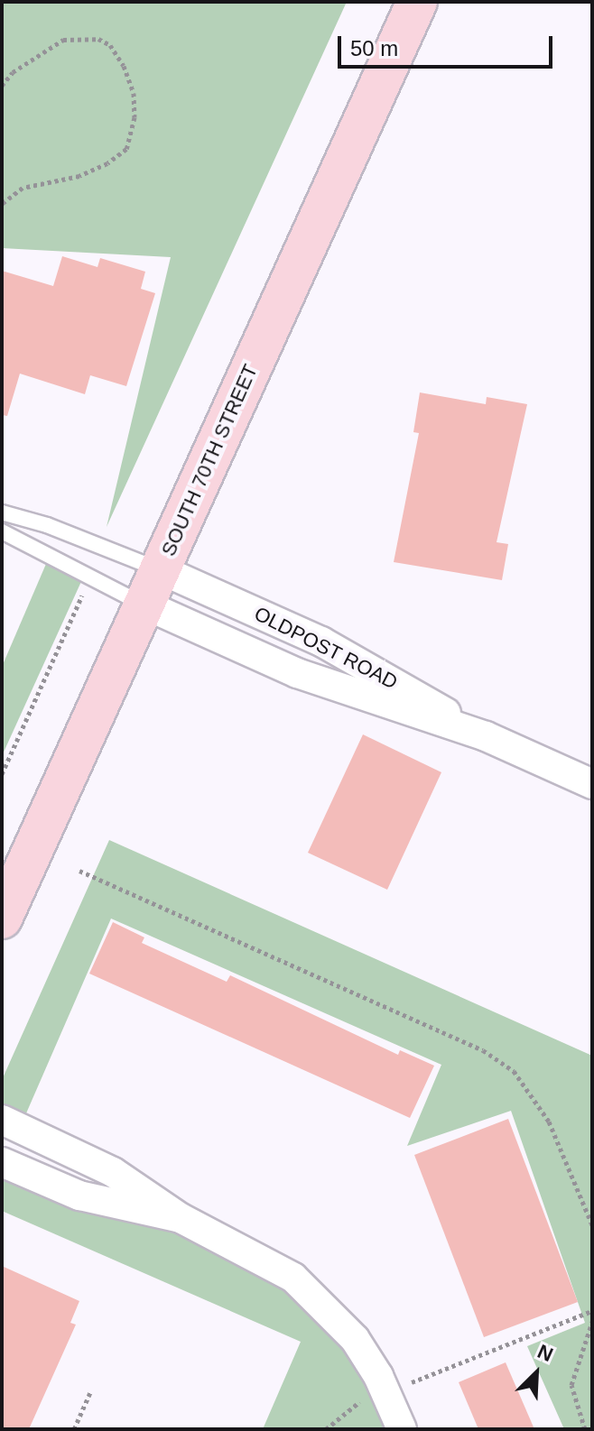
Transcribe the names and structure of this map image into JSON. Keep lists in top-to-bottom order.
{
  "streets": {
    "main road": ["SOUTH 70TH STREET"],
    "street": ["OLDPOST ROAD"]
  },
  "crossings": [
    ["SOUTH 70TH STREET", "OLDPOST ROAD"]
  ],
  "scale_bar": "50 m",
  "north": "top right"
}
